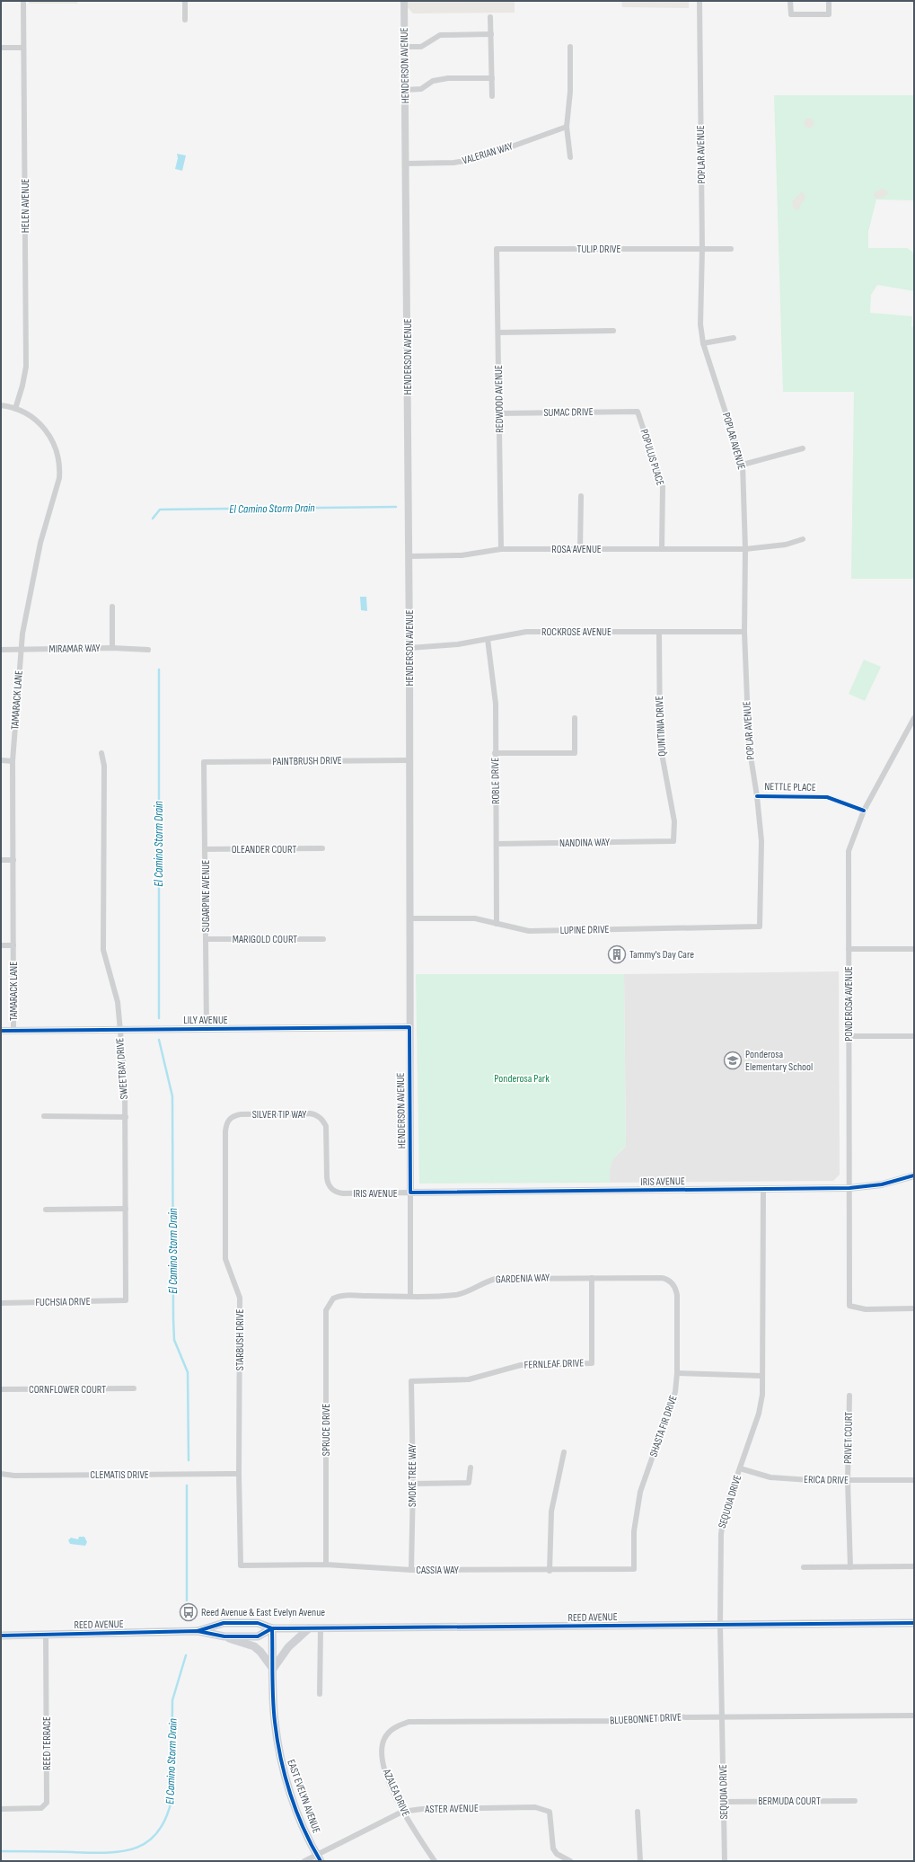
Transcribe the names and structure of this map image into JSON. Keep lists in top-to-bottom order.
{
  "streets": {
    "main road": ["REED AVENUE", "EAST EVELYN AVENUE"],
    "street": [
      "HENDERSON AVENUE",
      "VALERIAN WAY",
      "POPLAR AVENUE",
      "HELEN AVENUE",
      "TULIP DRIVE",
      "REDWOOD AVENUE",
      "SUMAC DRIVE",
      "POPULUS PLACE",
      "ROSA AVENUE",
      "ROCKROSE AVENUE",
      "MIRAMAR WAY",
      "TAMARACK LANE",
      "QUINTINIA DRIVE",
      "PAINTBRUSH DRIVE",
      "ROBLE DRIVE",
      "NETTLE PLACE",
      "NANDINA WAY",
      "OLEANDER COURT",
      "SUGARPINE AVENUE",
      "LUPINE DRIVE",
      "MARIGOLD COURT",
      "PONDEROSA AVENUE",
      "LILY AVENUE",
      "SWEETBAY DRIVE",
      "SILVER TIP WAY",
      "IRIS AVENUE",
      "GARDENIA WAY",
      "FUCHSIA DRIVE",
      "STARBUSH DRIVE",
      "FERNLEAF DRIVE",
      "CORNFLOWER COURT",
      "SHASTA FIR DRIVE",
      "SPRUCE DRIVE",
      "PRIVET COURT",
      "CLEMATIS DRIVE",
      "SMOKE TREE WAY",
      "ERICA DRIVE",
      "SEQUOIA DRIVE",
      "CASSIA WAY",
      "BLUEBONNET DRIVE",
      "REED TERRACE",
      "AZALEA DRIVE",
      "BERMUDA COURT",
      "ASTER AVENUE"
    ]
  },
  "crossings": [
    ["HENDERSON AVENUE", "VALERIAN WAY"],
    ["HENDERSON AVENUE", "ROSA AVENUE"],
    ["HENDERSON AVENUE", "ROCKROSE AVENUE"],
    ["HENDERSON AVENUE", "PAINTBRUSH DRIVE"],
    ["HENDERSON AVENUE", "LUPINE DRIVE"],
    ["HENDERSON AVENUE", "LILY AVENUE"],
    ["HENDERSON AVENUE", "IRIS AVENUE"],
    ["HENDERSON AVENUE", "GARDENIA WAY"],
    ["POPLAR AVENUE", "TULIP DRIVE"],
    ["POPLAR AVENUE", "ROSA AVENUE"],
    ["POPLAR AVENUE", "ROCKROSE AVENUE"],
    ["POPLAR AVENUE", "NETTLE PLACE"],
    ["POPLAR AVENUE", "LUPINE DRIVE"],
    ["HELEN AVENUE", "TAMARACK LANE"],
    ["TULIP DRIVE", "REDWOOD AVENUE"],
    ["REDWOOD AVENUE", "SUMAC DRIVE"],
    ["REDWOOD AVENUE", "ROSA AVENUE"],
    ["SUMAC DRIVE", "POPULUS PLACE"],
    ["POPULUS PLACE", "ROSA AVENUE"],
    ["ROCKROSE AVENUE", "QUINTINIA DRIVE"],
    ["ROCKROSE AVENUE", "ROBLE DRIVE"],
    ["MIRAMAR WAY", "TAMARACK LANE"],
    ["TAMARACK LANE", "LILY AVENUE"],
    ["QUINTINIA DRIVE", "NANDINA WAY"],
    ["PAINTBRUSH DRIVE", "SUGARPINE AVENUE"],
    ["ROBLE DRIVE", "NANDINA WAY"],
    ["ROBLE DRIVE", "LUPINE DRIVE"],
    ["NETTLE PLACE", "PONDEROSA AVENUE"],
    ["OLEANDER COURT", "SUGARPINE AVENUE"],
    ["SUGARPINE AVENUE", "MARIGOLD COURT"],
    ["SUGARPINE AVENUE", "LILY AVENUE"],
    ["PONDEROSA AVENUE", "IRIS AVENUE"],
    ["LILY AVENUE", "SWEETBAY DRIVE"],
    ["SWEETBAY DRIVE", "FUCHSIA DRIVE"],
    ["SILVER TIP WAY", "IRIS AVENUE"],
    ["SILVER TIP WAY", "STARBUSH DRIVE"],
    ["IRIS AVENUE", "SEQUOIA DRIVE"],
    ["GARDENIA WAY", "FERNLEAF DRIVE"],
    ["GARDENIA WAY", "SHASTA FIR DRIVE"],
    ["GARDENIA WAY", "SPRUCE DRIVE"],
    ["STARBUSH DRIVE", "CLEMATIS DRIVE"],
    ["STARBUSH DRIVE", "CASSIA WAY"],
    ["FERNLEAF DRIVE", "SMOKE TREE WAY"],
    ["SHASTA FIR DRIVE", "CASSIA WAY"],
    ["SPRUCE DRIVE", "CASSIA WAY"],
    ["PRIVET COURT", "ERICA DRIVE"],
    ["SMOKE TREE WAY", "CASSIA WAY"],
    ["ERICA DRIVE", "SEQUOIA DRIVE"],
    ["SEQUOIA DRIVE", "REED AVENUE"],
    ["SEQUOIA DRIVE", "BLUEBONNET DRIVE"],
    ["SEQUOIA DRIVE", "BERMUDA COURT"],
    ["REED AVENUE", "REED TERRACE"],
    ["REED AVENUE", "EAST EVELYN AVENUE"],
    ["BLUEBONNET DRIVE", "AZALEA DRIVE"],
    ["AZALEA DRIVE", "ASTER AVENUE"],
    ["EAST EVELYN AVENUE", "ASTER AVENUE"]
  ],
  "water": ["El Camino Storm Drain"],
  "parks": ["Ponderosa Park"],
  "places": {
    "building": ["Tammy's Day Care"],
    "school or university": ["Ponderosa Elementary School"],
    "bus stop": ["Reed Avenue & East Evelyn Avenue"]
  }
}
